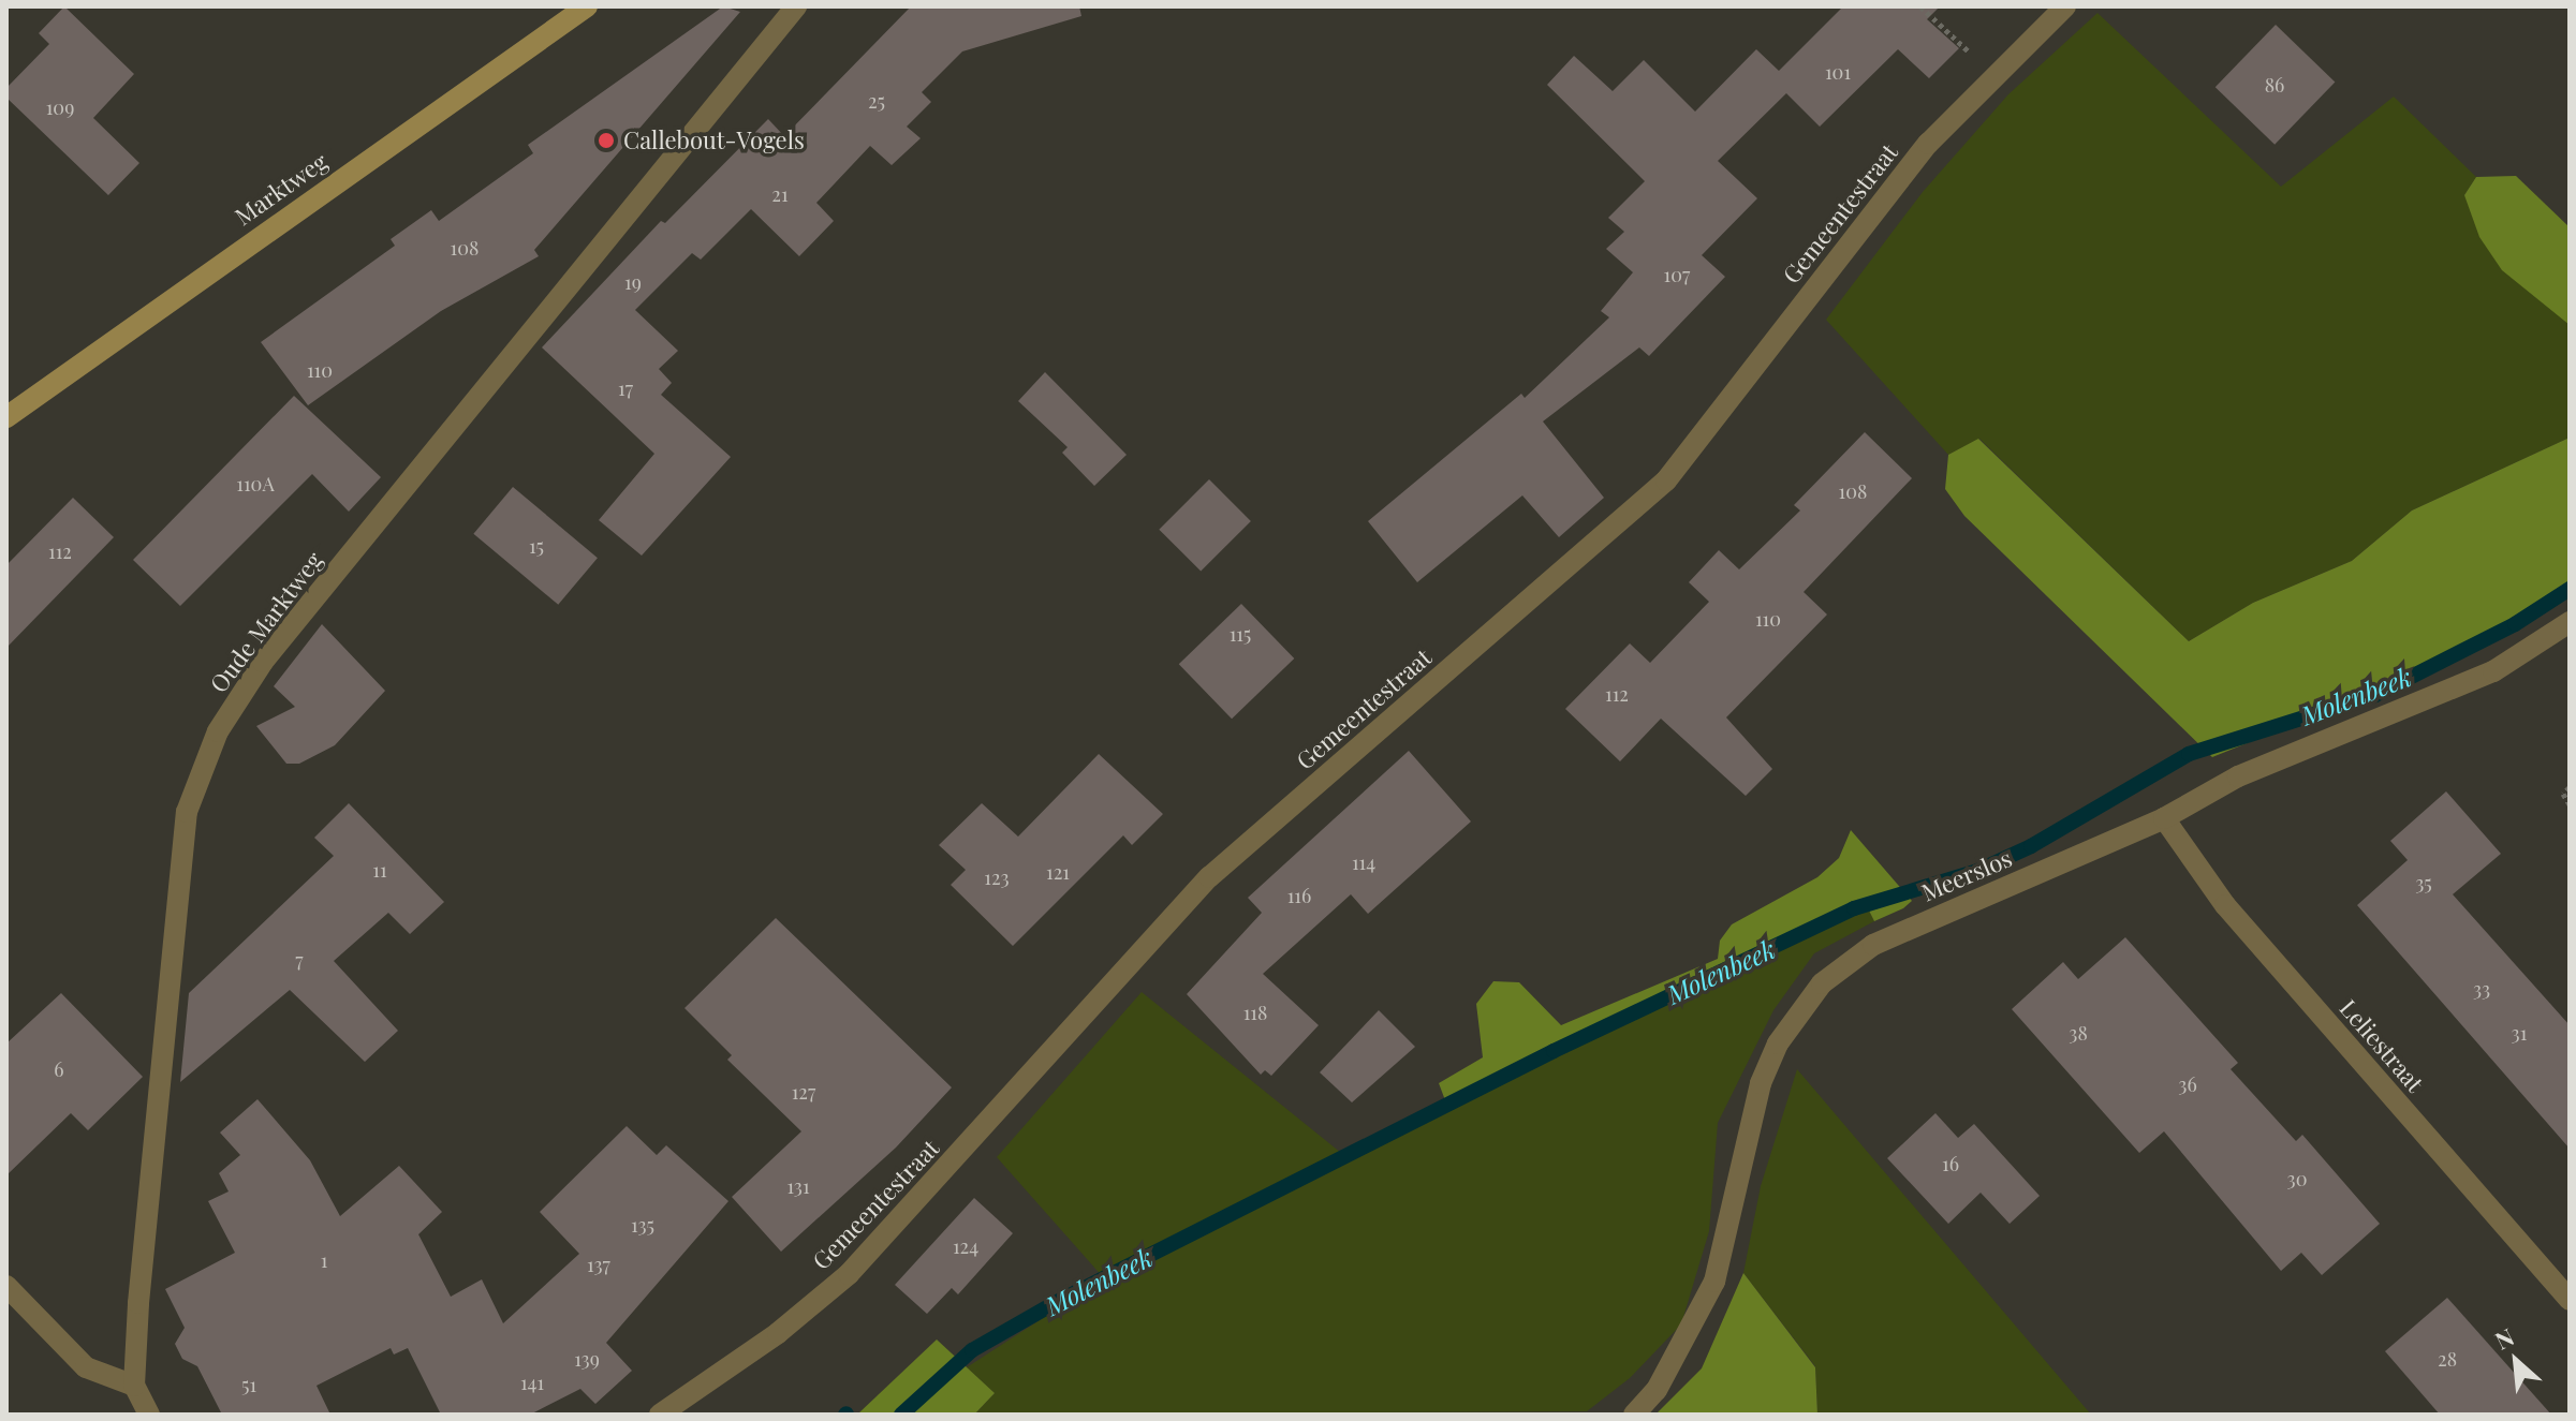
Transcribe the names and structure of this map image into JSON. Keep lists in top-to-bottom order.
{
  "streets": {
    "street": [
      "Marktweg",
      "Gemeentestraat",
      "Oude Marktweg",
      "Meerslos",
      "Leliestraat"
    ]
  },
  "crossings": [
    ["Meerslos", "Leliestraat"]
  ],
  "water": ["Molenbeek"],
  "places": ["Callebout-Vogels"],
  "house_numbers": [
    "101",
    "86",
    "25",
    "109",
    "21",
    "108",
    "107",
    "19",
    "110",
    "17",
    "110A",
    "108",
    "15",
    "112",
    "110",
    "115",
    "112",
    "114",
    "11",
    "121",
    "123",
    "35",
    "116",
    "7",
    "33",
    "118",
    "38",
    "31",
    "6",
    "36",
    "127",
    "16",
    "30",
    "131",
    "135",
    "124",
    "1",
    "137",
    "139",
    "28",
    "141",
    "51"
  ],
  "north": "top left"
}
